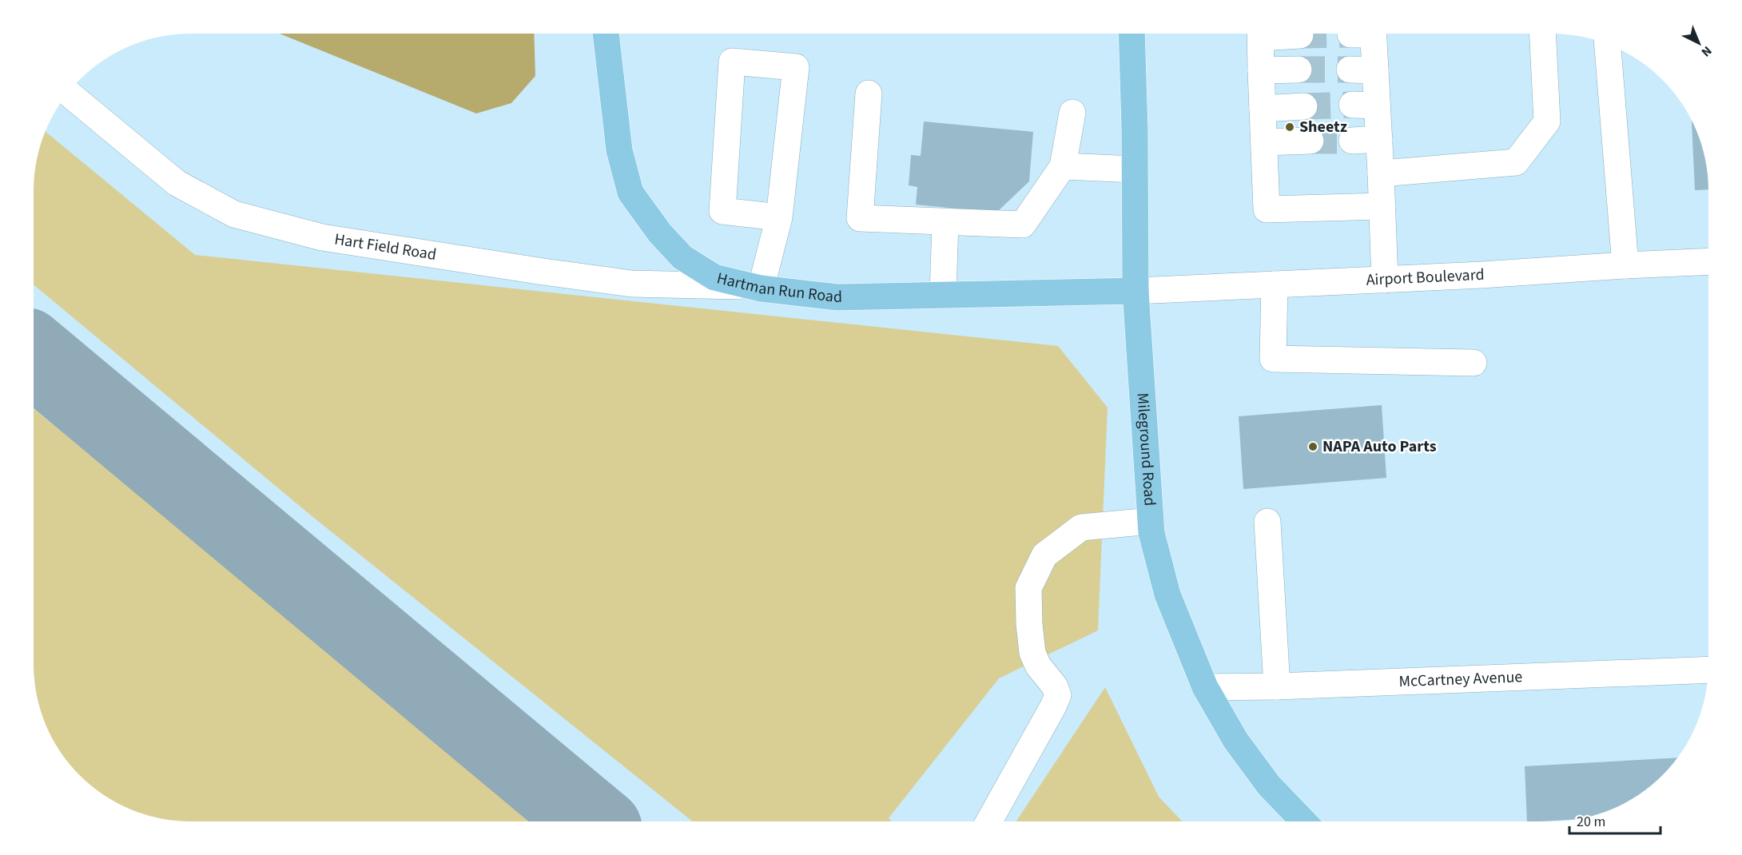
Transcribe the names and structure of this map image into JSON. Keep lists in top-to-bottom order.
{
  "streets": {
    "main road": ["Hartman Run Road", "Mileground Road"],
    "street": ["Hart Field Road", "Airport Boulevard", "McCartney Avenue"]
  },
  "crossings": [
    ["Hart Field Road", "Hartman Run Road"],
    ["Airport Boulevard", "Hartman Run Road"],
    ["Airport Boulevard", "Mileground Road"],
    ["Hartman Run Road", "Mileground Road"],
    ["Mileground Road", "McCartney Avenue"]
  ],
  "places": ["Sheetz", "NAPA Auto Parts"],
  "scale_bar": "20 m",
  "north": "bottom right"
}
